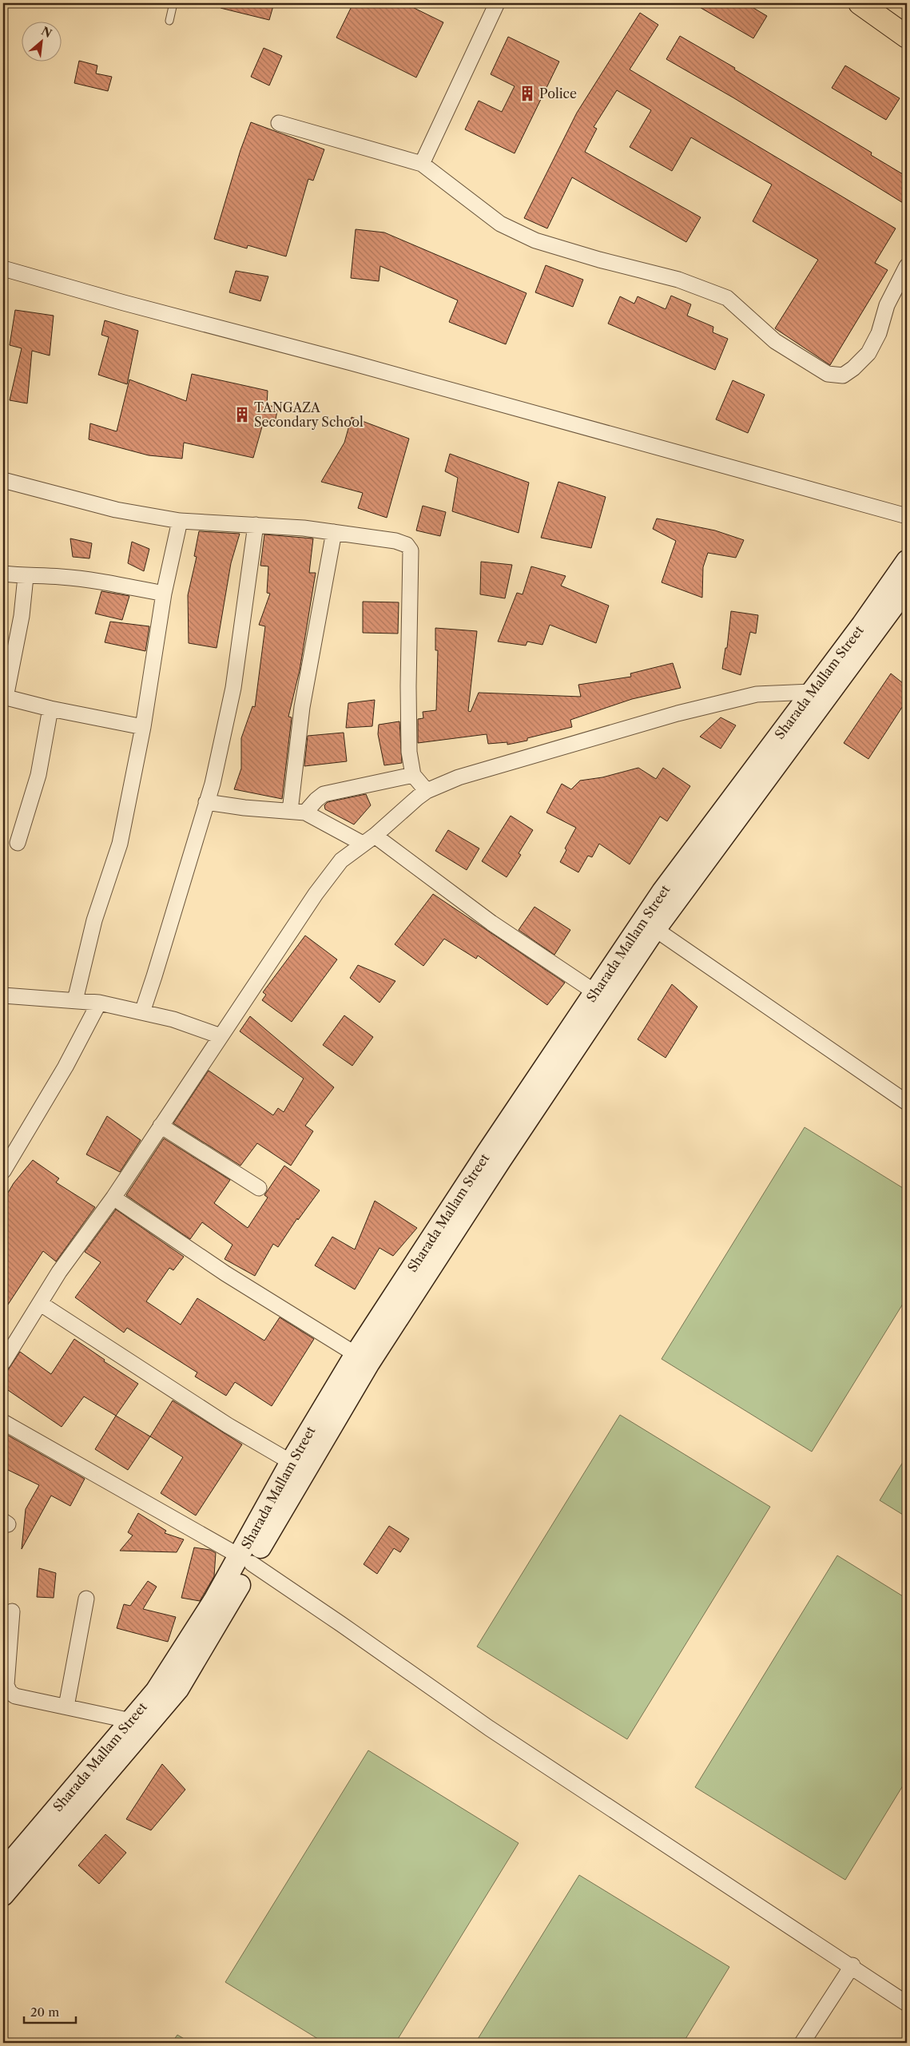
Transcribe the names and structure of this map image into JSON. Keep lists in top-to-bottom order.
{
  "streets": {
    "street": ["Sharada Mallam Street"]
  },
  "places": {
    "building": ["Police", "TANGAZA Secondary School"]
  },
  "scale_bar": "20 m",
  "north": "top right"
}
